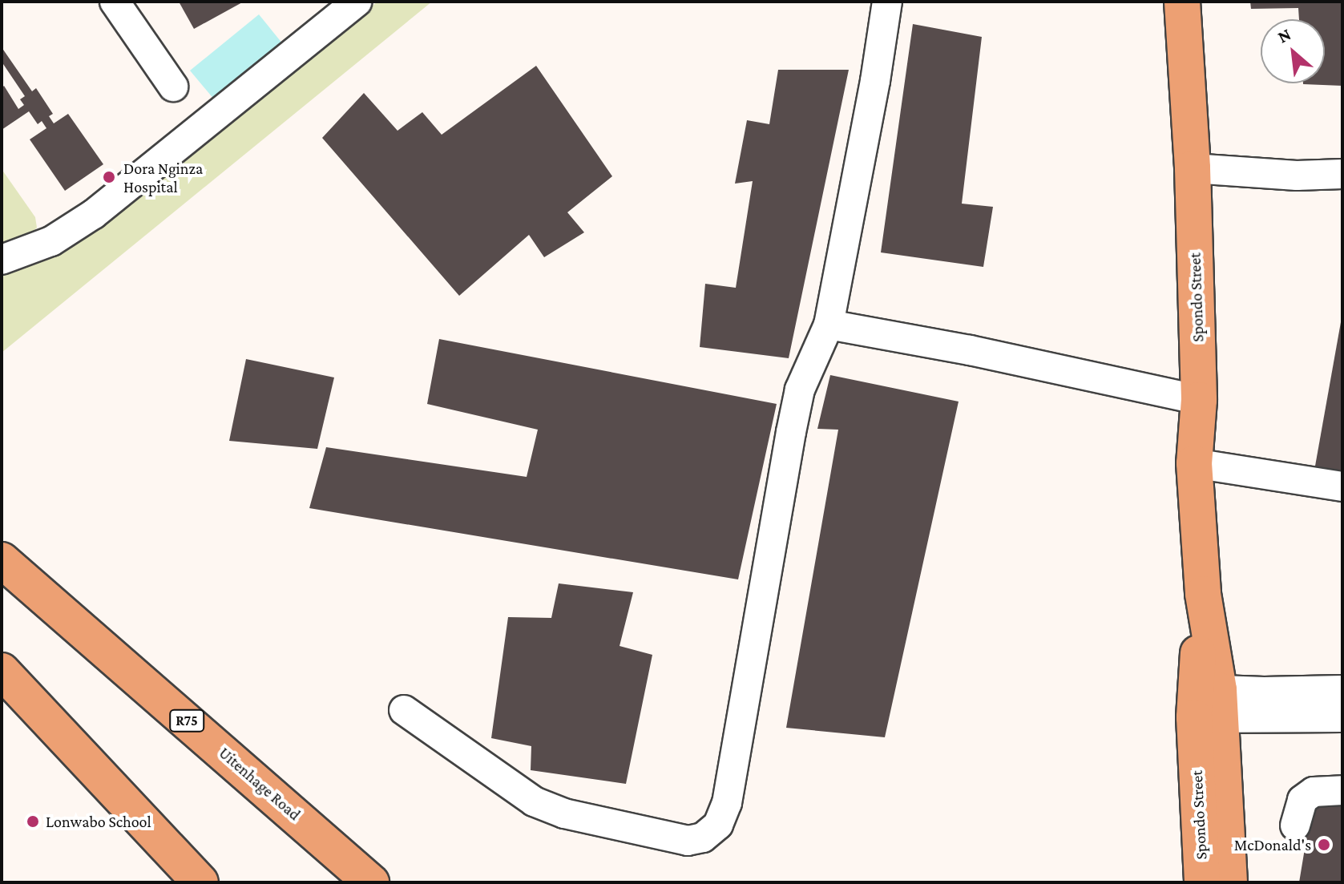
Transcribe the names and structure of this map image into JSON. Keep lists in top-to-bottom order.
{
  "streets": {
    "main road": ["Spondo Street", "R75", "Uitenhage Road"]
  },
  "places": ["Dora Nginza Hospital", "Lonwabo School", "McDonald's"],
  "north": "top left"
}
